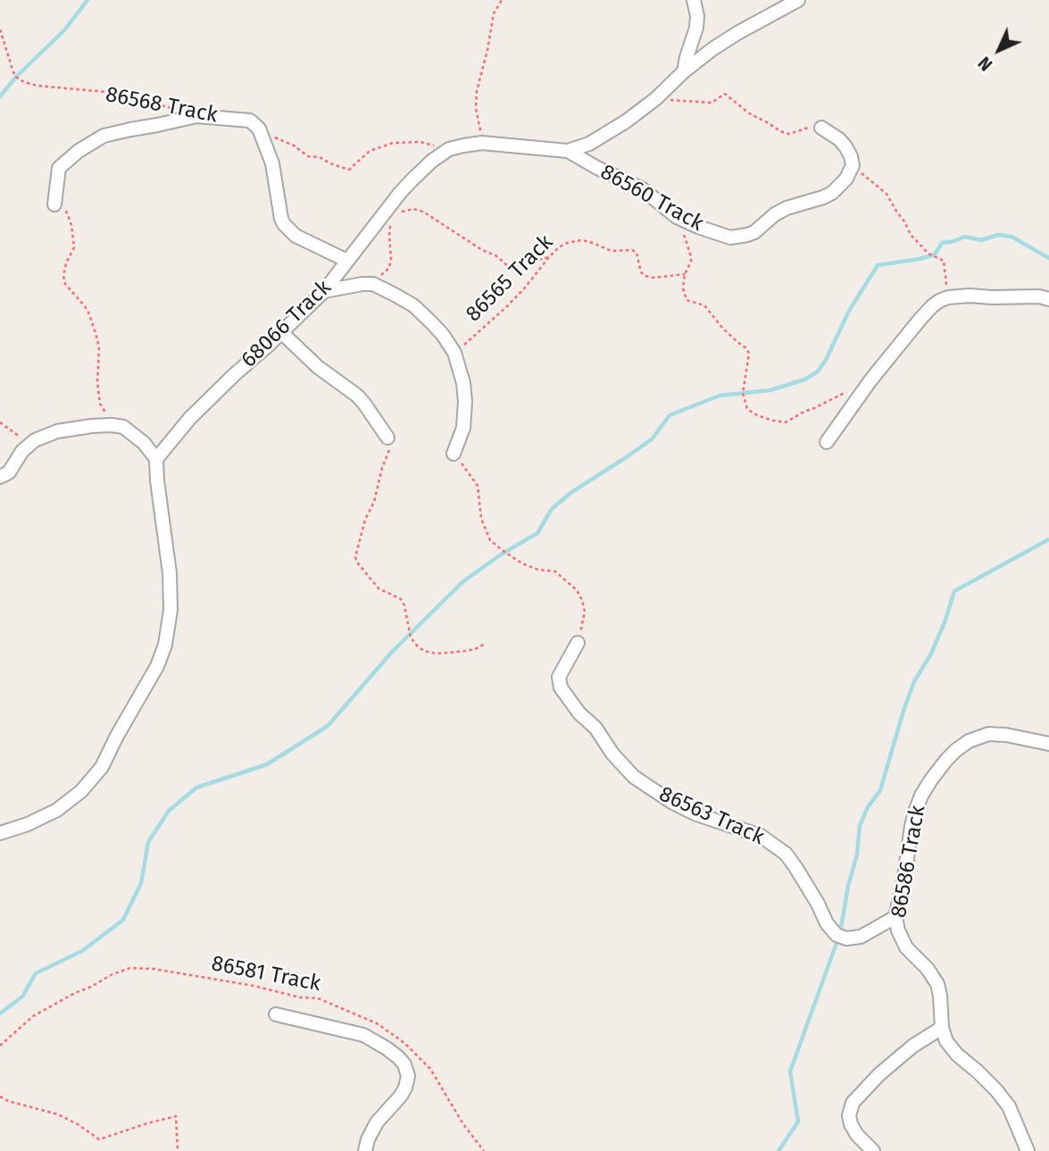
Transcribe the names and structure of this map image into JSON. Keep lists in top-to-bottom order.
{
  "streets": {
    "street": [
      "86568 Track",
      "86560 Track",
      "68066 Track",
      "86563 Track",
      "86586 Track"
    ],
    "path": ["86565 Track", "86581 Track"]
  },
  "crossings": [
    ["86560 Track", "68066 Track"],
    ["86563 Track", "86586 Track"]
  ],
  "north": "bottom left"
}
